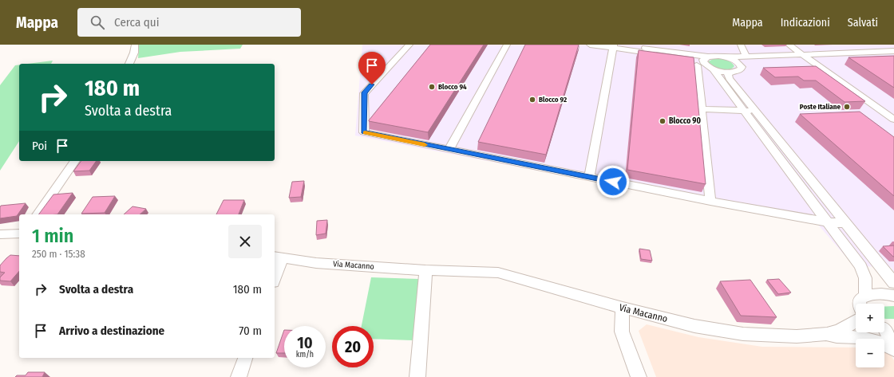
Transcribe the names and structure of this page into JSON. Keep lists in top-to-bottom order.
{
  "streets": {
    "street": ["Via Macanno"]
  },
  "places": [
    "Blocco 94",
    "Blocco 92",
    "Poste Italiane",
    "Blocco 90"
  ],
  "page": {
    "header": "Mappa",
    "search": "Cerca qui",
    "nav": ["Mappa", "Indicazioni", "Salvati"],
    "turn": ["180 m", "Svolta a destra"],
    "then": "Poi",
    "heading": ["1 min", "250 m · 15:38"],
    "list": [
      {
        "name": "Svolta a destra",
        "value": "180 m"
      },
      {
        "name": "Arrivo a destinazione",
        "value": "70 m"
      }
    ],
    "map_buttons": ["+", "−"],
    "speed": "10 km/h",
    "limit": "20"
  }
}
